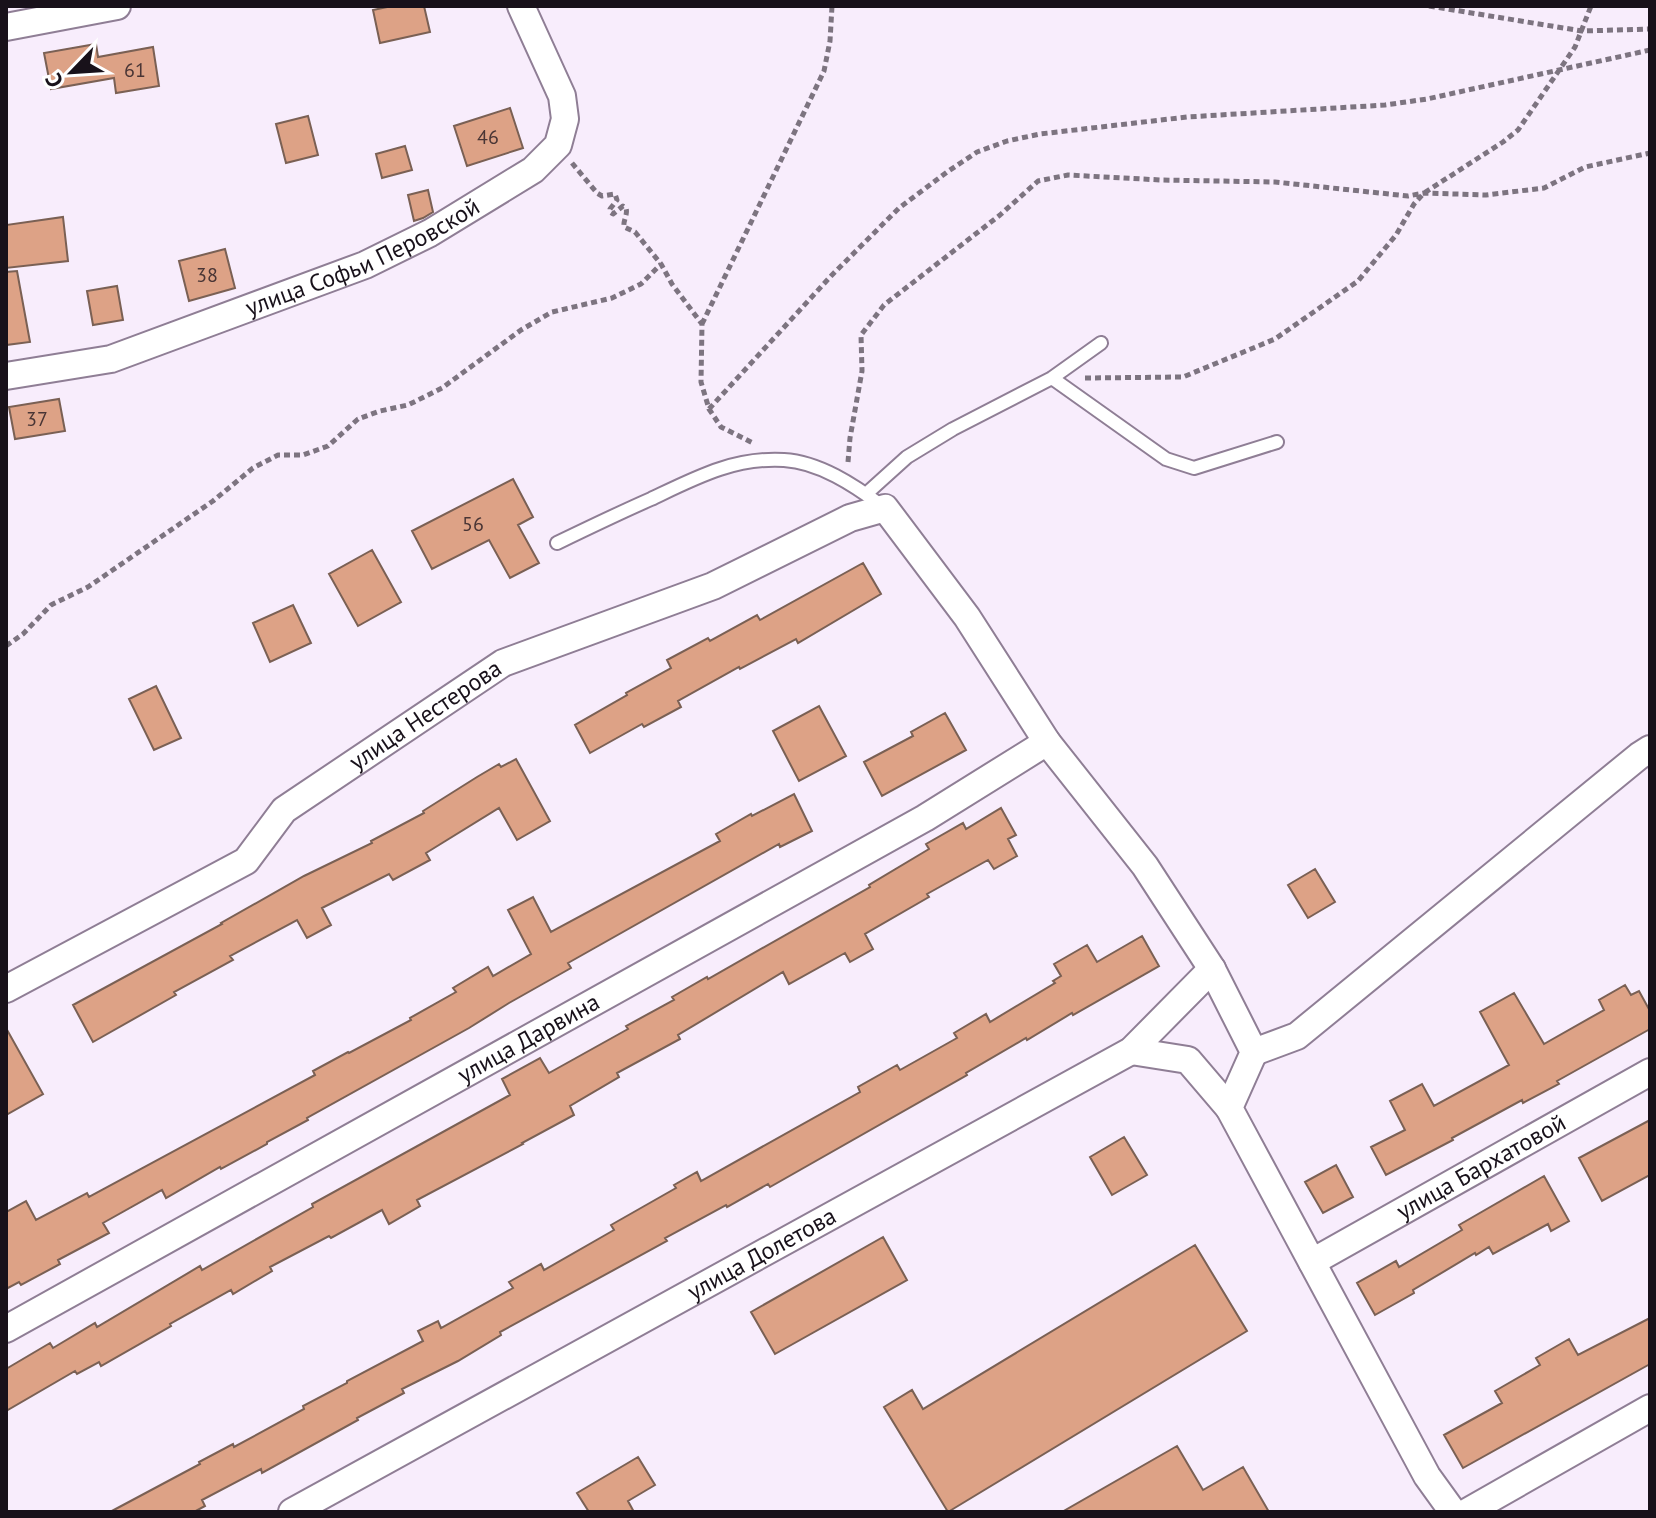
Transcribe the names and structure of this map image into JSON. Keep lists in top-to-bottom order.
{
  "streets": {
    "street": [
      "улица Софьи Перовской",
      "улица Нестерова",
      "улица Дарвина",
      "улица Бархатовой",
      "улица Долетова"
    ]
  },
  "house_numbers": [
    "61",
    "46",
    "38",
    "37",
    "56"
  ],
  "north": "bottom left"
}
